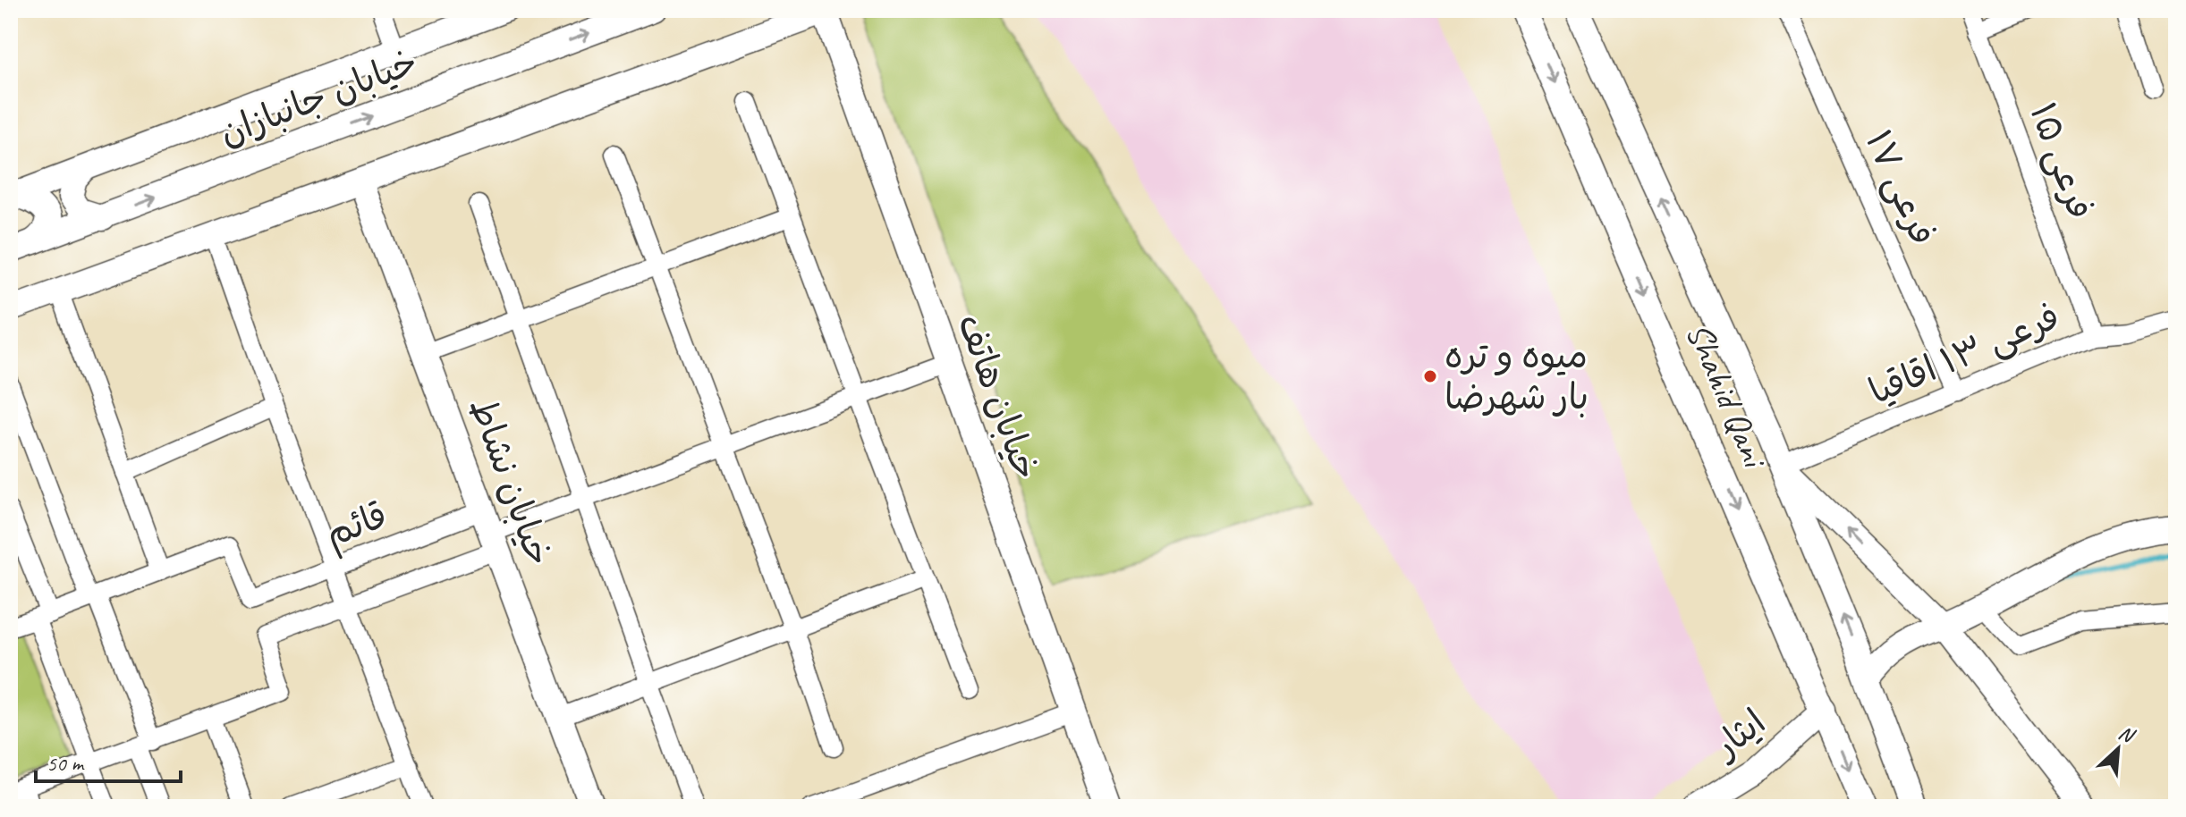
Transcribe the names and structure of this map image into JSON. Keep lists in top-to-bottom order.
{
  "streets": {
    "main road": [
      "خیابان جانبازان",
      "Shahid Qani",
      "خیابان هاتف",
      "خیابان نشاط",
      "ایثار"
    ],
    "street": [
      "فرعی ۱۵",
      "فرعی ۱۷",
      "فرعی ۱۳ اقاقیا",
      "قائم"
    ]
  },
  "crossings": [
    ["فرعی ۱۵", "فرعی ۱۳ اقاقیا"],
    ["فرعی ۱۷", "فرعی ۱۳ اقاقیا"],
    ["فرعی ۱۳ اقاقیا", "Shahid Qani"],
    ["Shahid Qani", "ایثار"],
    ["خیابان نشاط", "قائم"]
  ],
  "places": ["میوه و تره بار شهرضا"],
  "scale_bar": "50 m",
  "north": "top right"
}
